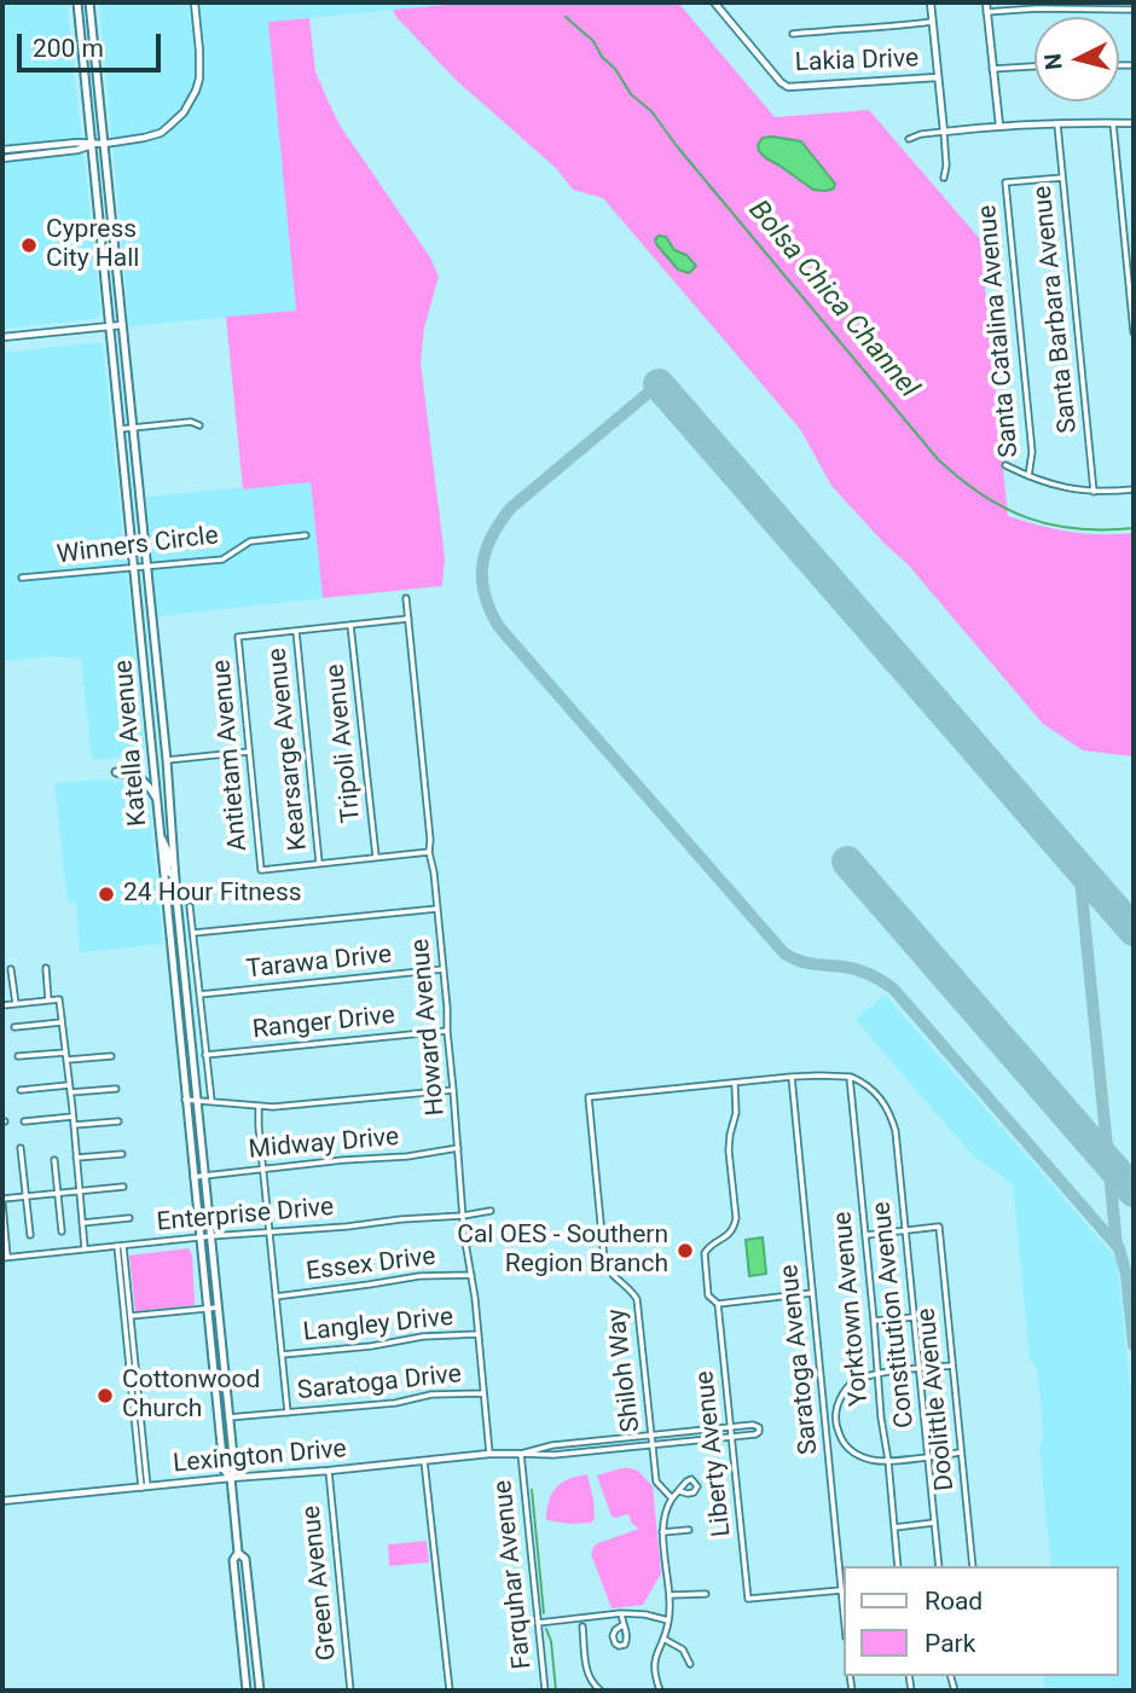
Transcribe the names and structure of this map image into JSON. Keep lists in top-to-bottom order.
{
  "streets": {
    "main road": ["Katella Avenue"],
    "street": [
      "Lakia Drive",
      "Santa Barbara Avenue",
      "Santa Catalina Avenue",
      "Winners Circle",
      "Tripoli Avenue",
      "Kearsarge Avenue",
      "Antietam Avenue",
      "Tarawa Drive",
      "Ranger Drive",
      "Howard Avenue",
      "Midway Drive",
      "Enterprise Drive",
      "Essex Drive",
      "Yorktown Avenue",
      "Constitution Avenue",
      "Langley Drive",
      "Saratoga Avenue",
      "Shiloh Way",
      "Saratoga Drive",
      "Doolittle Avenue",
      "Liberty Avenue",
      "Lexington Drive",
      "Farquhar Avenue",
      "Green Avenue"
    ]
  },
  "crossings": [
    ["Santa Barbara Avenue", "Santa Catalina Avenue"],
    ["Winners Circle", "Katella Avenue"],
    ["Katella Avenue", "Midway Drive"],
    ["Katella Avenue", "Enterprise Drive"],
    ["Katella Avenue", "Saratoga Drive"],
    ["Katella Avenue", "Lexington Drive"],
    ["Kearsarge Avenue", "Antietam Avenue"],
    ["Tarawa Drive", "Howard Avenue"],
    ["Ranger Drive", "Howard Avenue"],
    ["Howard Avenue", "Midway Drive"],
    ["Howard Avenue", "Enterprise Drive"],
    ["Howard Avenue", "Essex Drive"],
    ["Howard Avenue", "Langley Drive"],
    ["Howard Avenue", "Saratoga Drive"],
    ["Howard Avenue", "Lexington Drive"],
    ["Yorktown Avenue", "Constitution Avenue"],
    ["Yorktown Avenue", "Shiloh Way"],
    ["Constitution Avenue", "Shiloh Way"],
    ["Constitution Avenue", "Doolittle Avenue"],
    ["Saratoga Avenue", "Shiloh Way"],
    ["Saratoga Avenue", "Liberty Avenue"],
    ["Shiloh Way", "Liberty Avenue"],
    ["Shiloh Way", "Lexington Drive"],
    ["Liberty Avenue", "Lexington Drive"],
    ["Lexington Drive", "Farquhar Avenue"],
    ["Lexington Drive", "Green Avenue"]
  ],
  "water": ["Bolsa Chica Channel"],
  "places": [
    "Cypress City Hall",
    "24 Hour Fitness",
    "Cal OES - Southern Region Branch",
    "Cottonwood Church"
  ],
  "legend": ["Road", "Park"],
  "scale_bar": "200 m",
  "north": "left"
}
